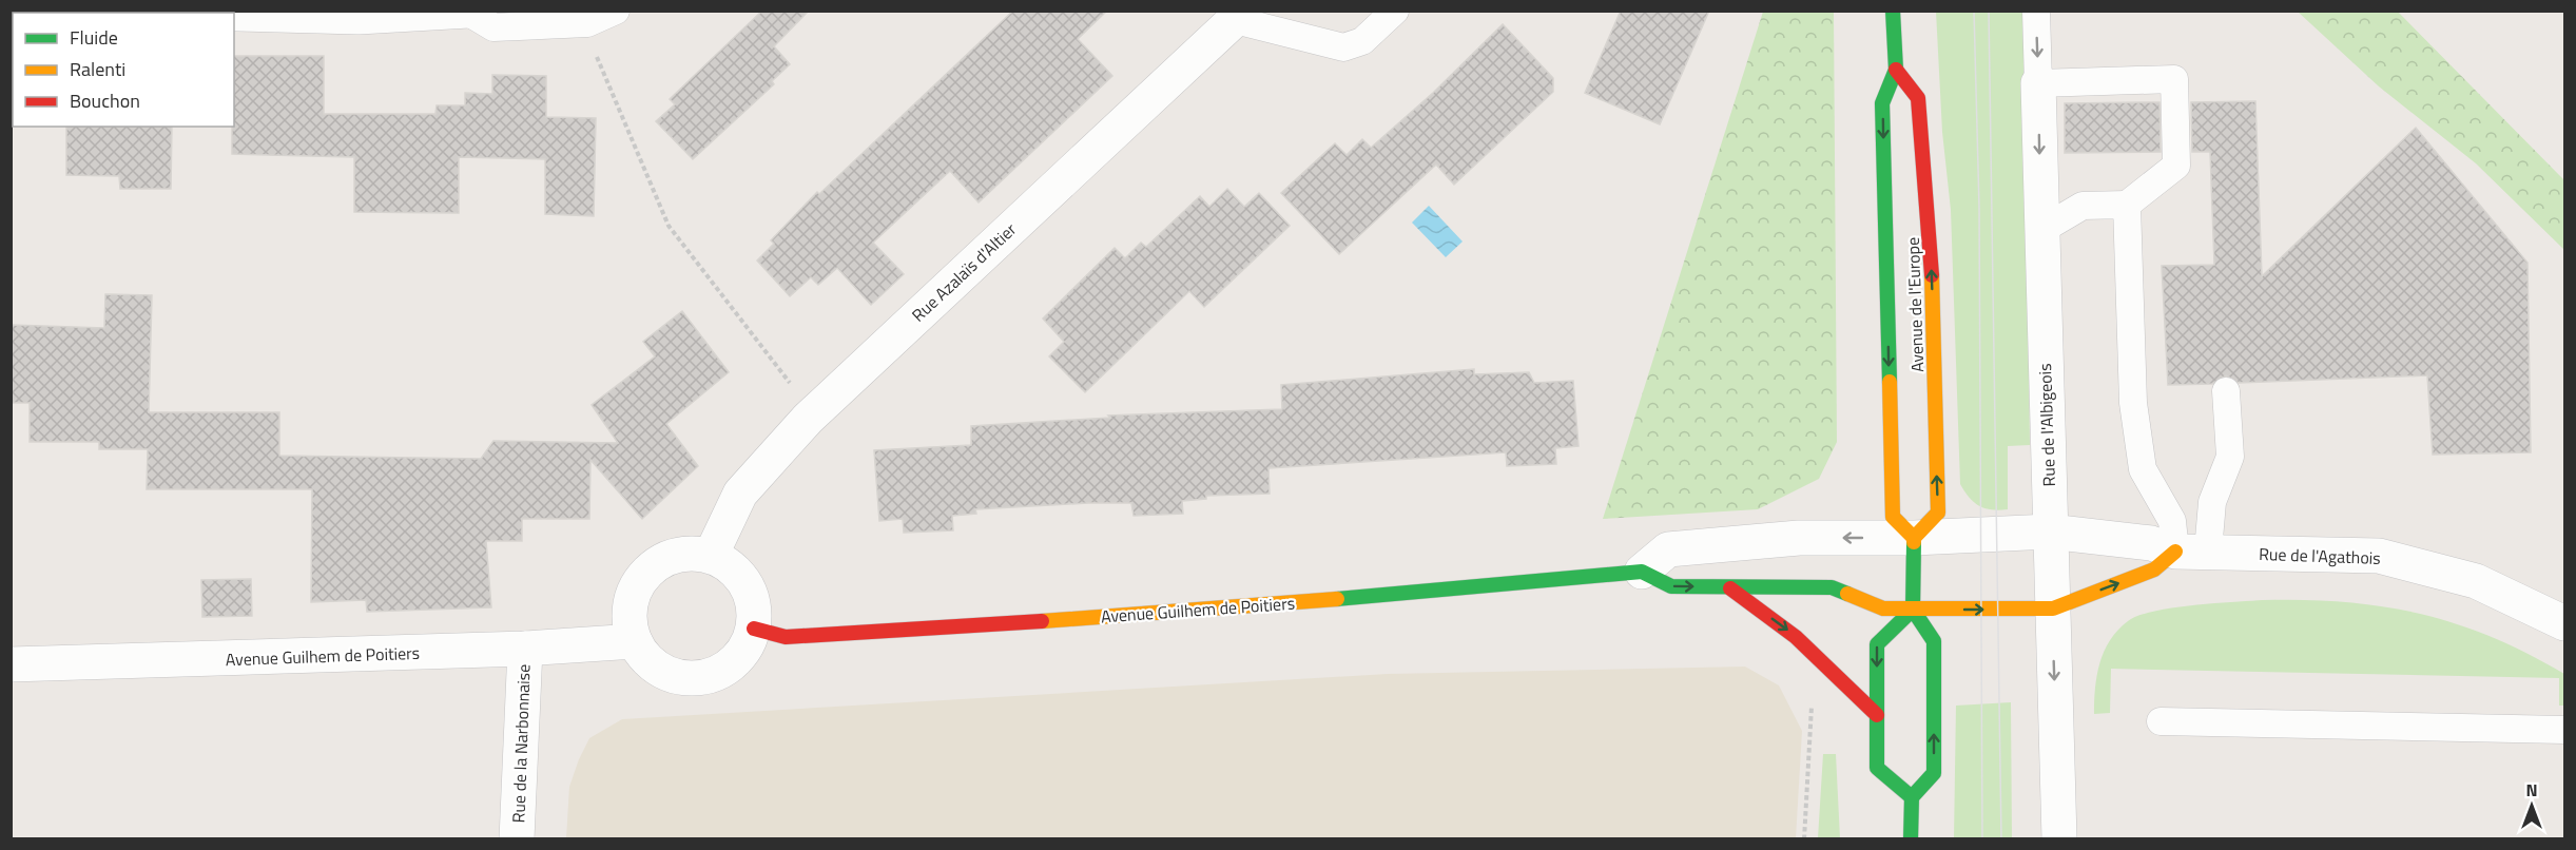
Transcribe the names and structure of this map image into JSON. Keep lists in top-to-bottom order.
{
  "streets": {
    "main road": ["Avenue de l'Europe", "Avenue Guilhem de Poitiers"],
    "street": [
      "Rue Azalaïs d'Altier",
      "Rue de l'Albigeois",
      "Rue de l'Agathois",
      "Rue de la Narbonnaise"
    ]
  },
  "crossings": [
    ["Rue Azalaïs d'Altier", "Avenue Guilhem de Poitiers"],
    ["Avenue de l'Europe", "Rue de l'Agathois"],
    ["Rue de l'Albigeois", "Rue de l'Agathois"],
    ["Avenue Guilhem de Poitiers", "Rue de la Narbonnaise"]
  ],
  "one_way": ["Rue de l'Albigeois"],
  "legend": ["Fluide", "Ralenti", "Bouchon"],
  "north": "top"
}
